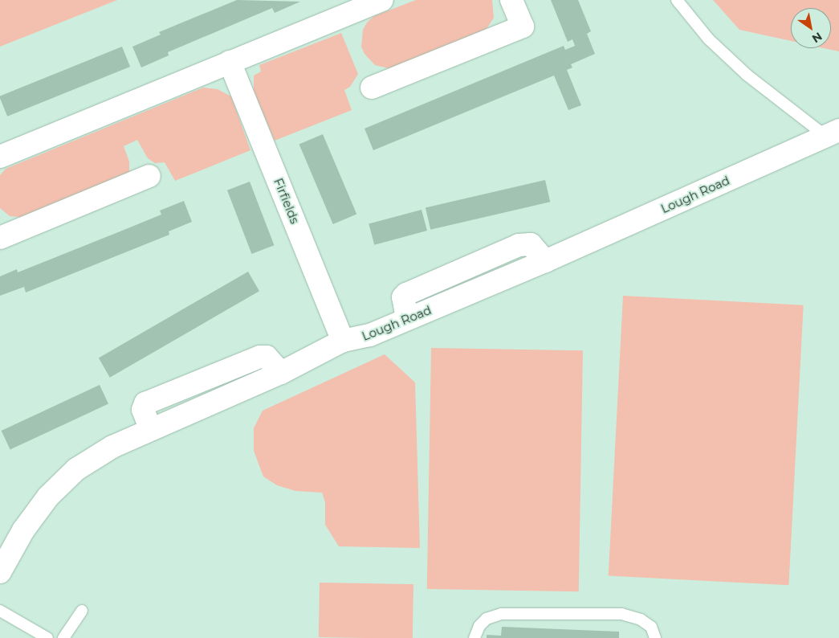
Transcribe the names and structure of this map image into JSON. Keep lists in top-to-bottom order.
{
  "streets": {
    "street": ["Lough Road", "Firfields"]
  },
  "crossings": [
    ["Lough Road", "Firfields"]
  ],
  "north": "bottom right"
}
